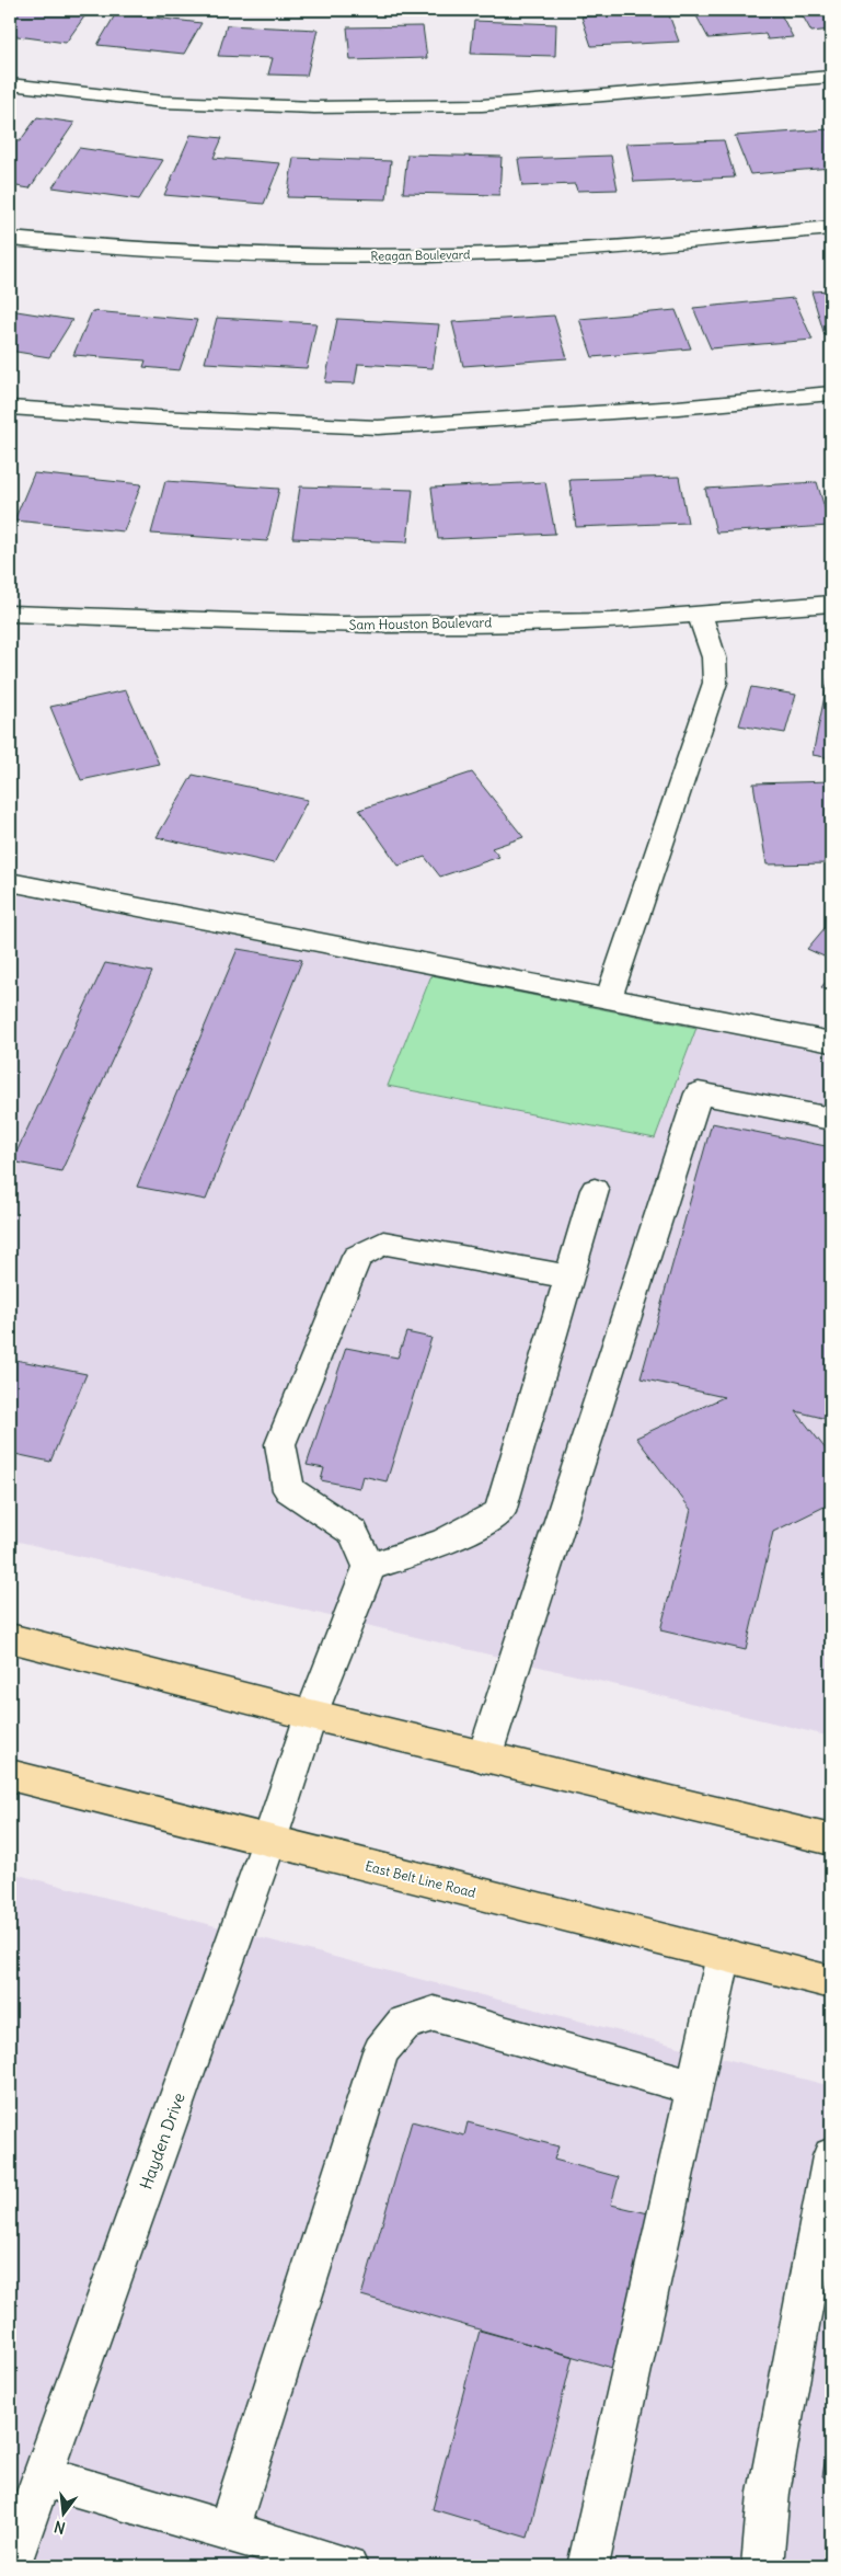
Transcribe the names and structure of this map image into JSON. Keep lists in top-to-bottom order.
{
  "streets": {
    "main road": ["East Belt Line Road"],
    "street": ["Reagan Boulevard", "Sam Houston Boulevard", "Hayden Drive"]
  },
  "crossings": [
    ["East Belt Line Road", "Hayden Drive"]
  ],
  "north": "bottom"
}
